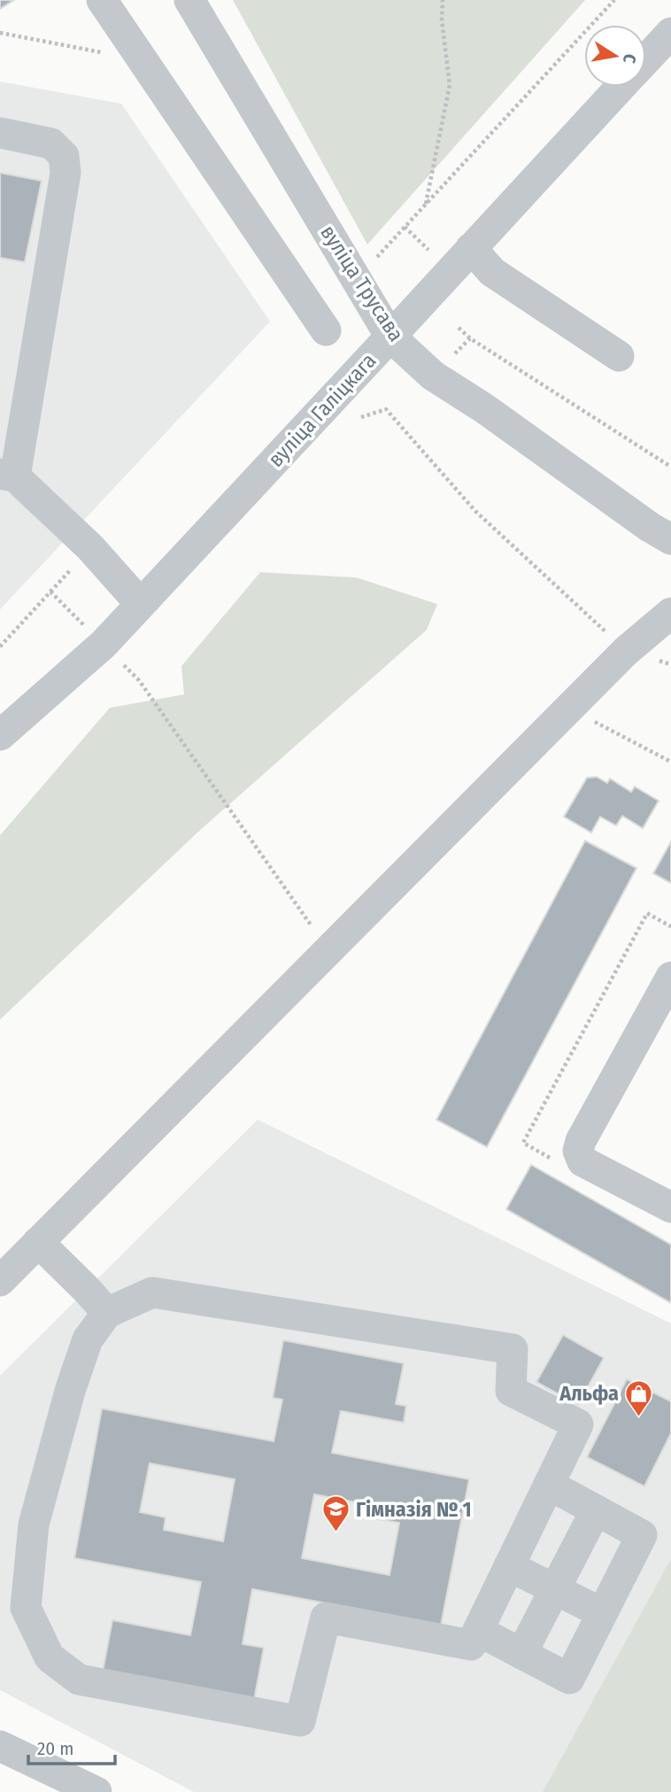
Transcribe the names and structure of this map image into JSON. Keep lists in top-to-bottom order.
{
  "streets": {
    "street": ["вуліца Трусава", "вуліца Галіцкага"]
  },
  "crossings": [
    ["вуліца Трусава", "вуліца Галіцкага"]
  ],
  "places": {
    "shop": ["Альфа"],
    "school or university": ["Гімназія № 1"]
  },
  "scale_bar": "20 m",
  "north": "right"
}
